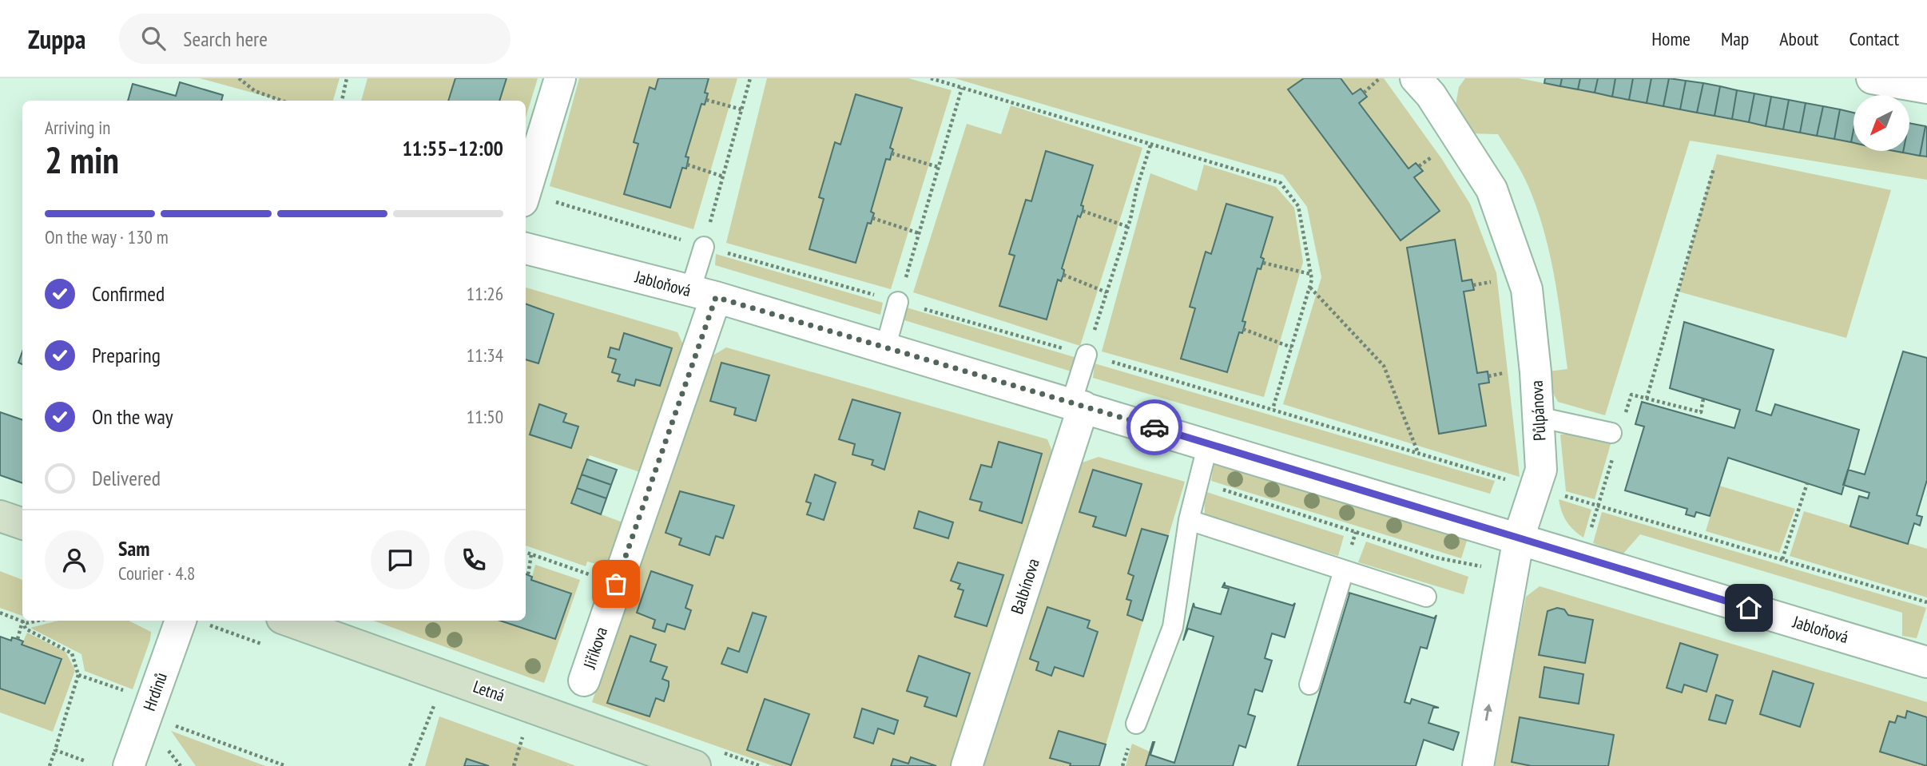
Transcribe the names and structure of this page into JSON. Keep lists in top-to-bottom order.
{
  "streets": {
    "street": [
      "Jabloňová",
      "Půlpánova",
      "Balbínova",
      "Jiříkova",
      "Letná",
      "Hrdinů"
    ]
  },
  "crossings": [
    ["Jabloňová", "Půlpánova"],
    ["Jabloňová", "Balbínova"],
    ["Jabloňová", "Jiříkova"]
  ],
  "north": "bottom left",
  "page": {
    "header": "Zuppa",
    "search": "Search here",
    "nav": [
      "Home",
      "Map",
      "About",
      "Contact"
    ],
    "heading": ["2 min", "Arriving in", "11:55–12:00"],
    "panel": ["Sam", "Courier · 4.8"],
    "bar": "On the way · 130 m",
    "list": [
      ["Confirmed", "11:26"],
      ["Preparing", "11:34"],
      ["On the way", "11:50"],
      "Delivered"
    ]
  }
}
